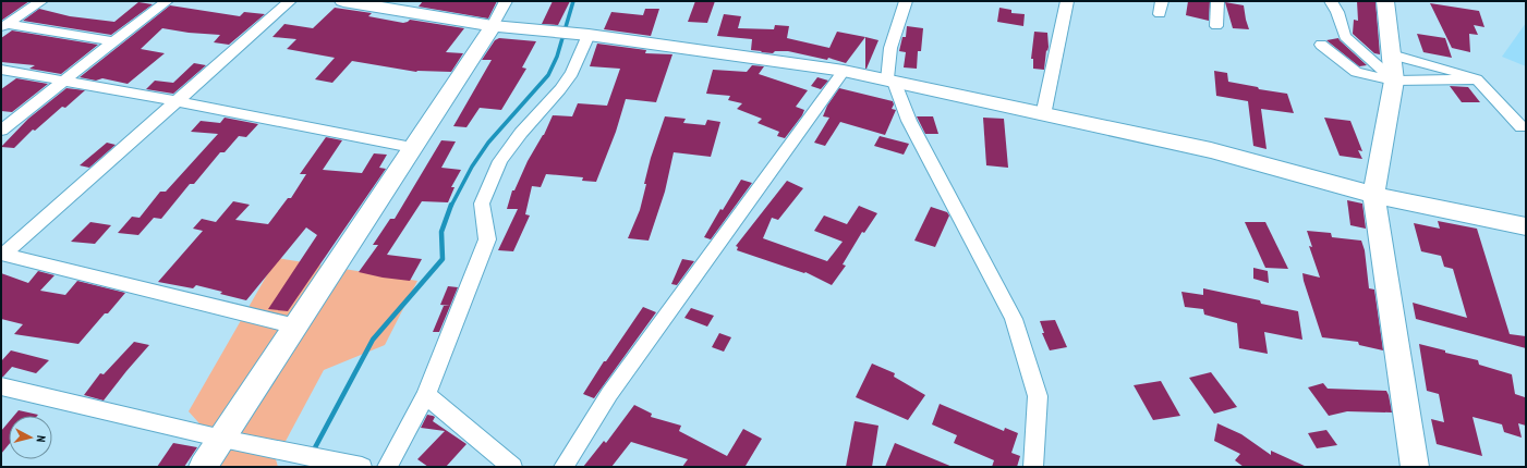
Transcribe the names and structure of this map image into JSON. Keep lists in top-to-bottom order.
{
  "north": "right"
}
